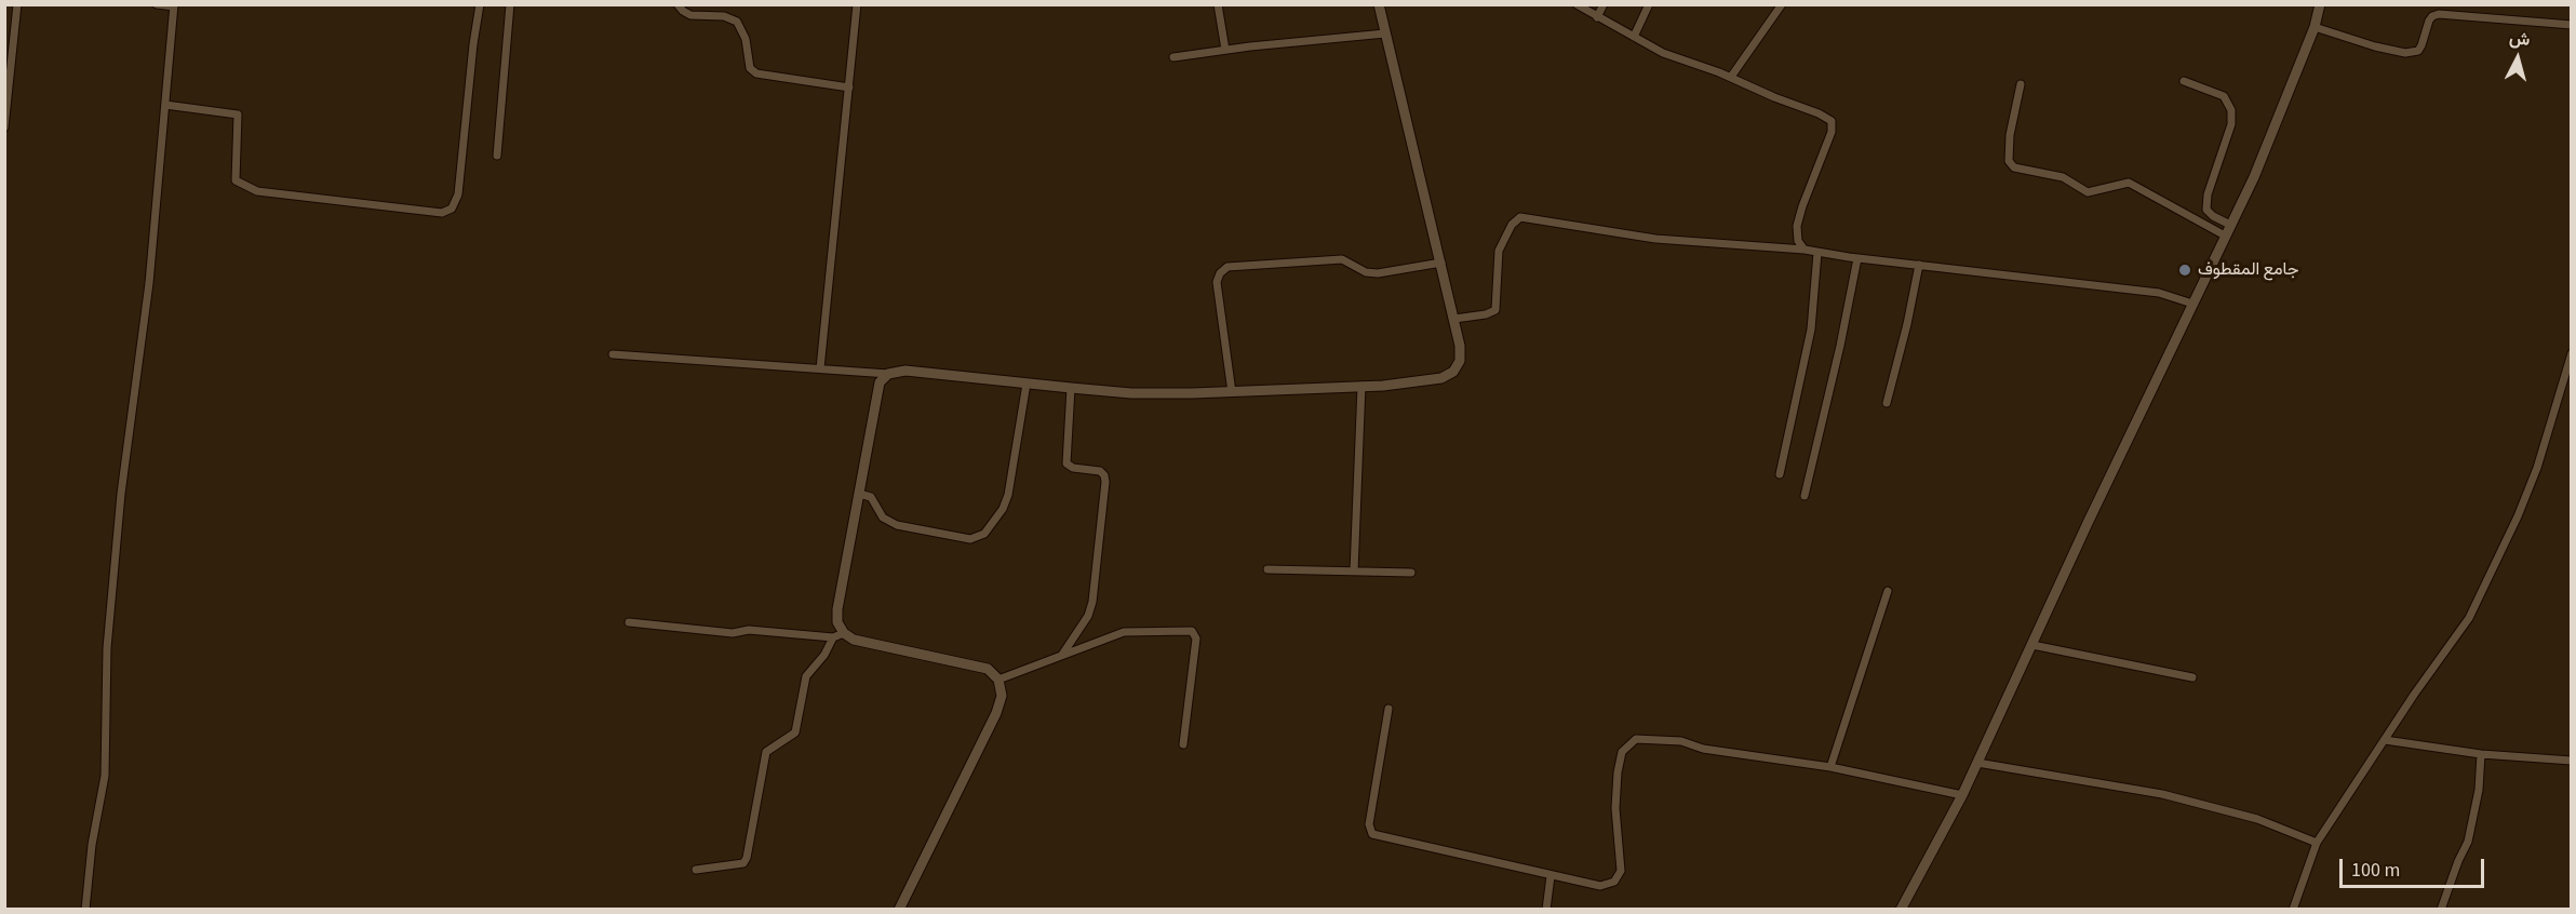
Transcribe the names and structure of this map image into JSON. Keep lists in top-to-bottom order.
{
  "places": ["جامع المقطوف"],
  "scale_bar": "100 m",
  "north": "top"
}
